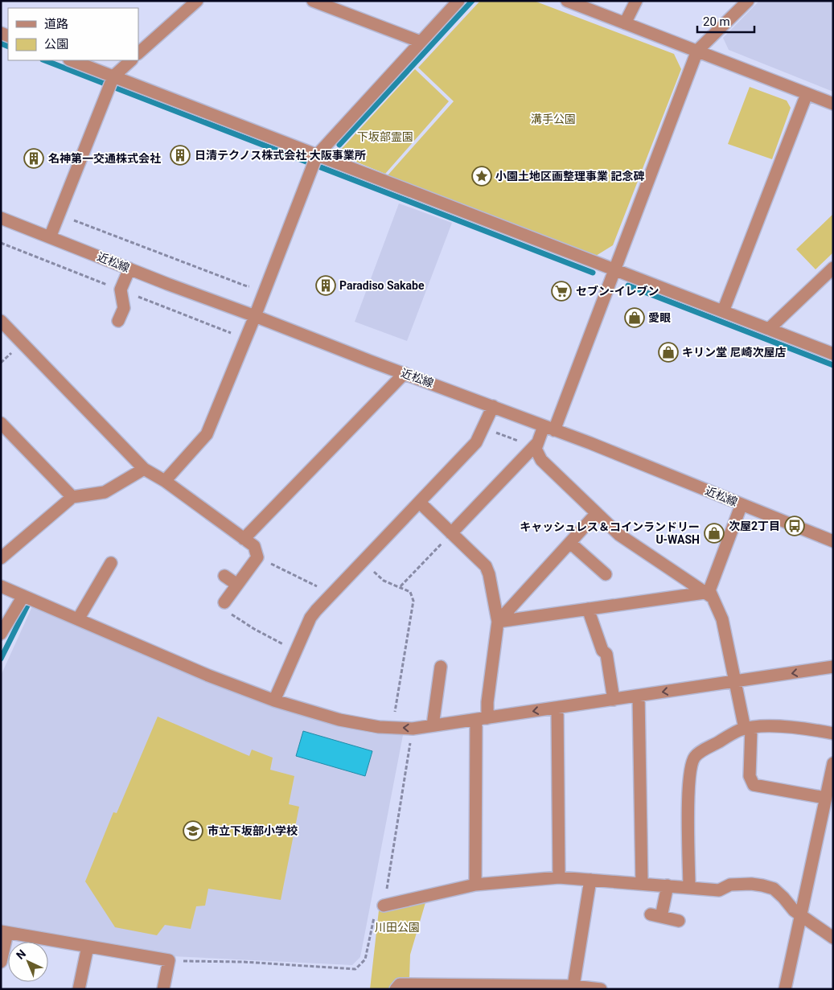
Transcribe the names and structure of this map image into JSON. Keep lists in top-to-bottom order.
{
  "streets": {
    "street": ["近松線"]
  },
  "parks": ["溝手公園", "下坂部霊園", "川田公園"],
  "places": {
    "building": ["日清テクノス株式会社 大阪事業所", "名神第一交通株式会社", "Paradiso Sakabe"],
    "place": ["小園土地区画整理事業 記念碑"],
    "supermarket": ["セブン-イレブン"],
    "shop": ["愛眼", "キリン堂 尼崎次屋店", "キャッシュレス＆コインランドリー U-WASH"],
    "bus stop": ["次屋2丁目"],
    "school or university": ["市立下坂部小学校"]
  },
  "legend": ["道路", "公園"],
  "scale_bar": "20 m",
  "north": "top left"
}
